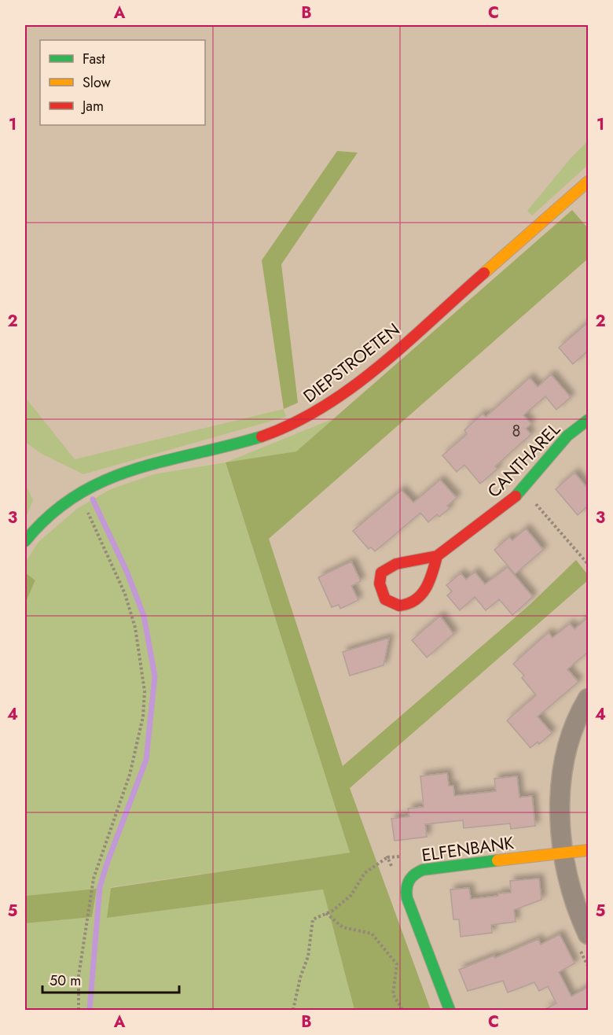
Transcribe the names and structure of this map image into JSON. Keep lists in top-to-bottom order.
{
  "streets": {
    "street": ["DIEPSTROETEN", "CANTHAREL", "ELFENBANK"]
  },
  "house_numbers": ["8"],
  "legend": ["Fast", "Slow", "Jam"],
  "scale_bar": "50 m",
  "grid": {
    "columns": ["A", "B", "C"],
    "rows": [
      "1",
      "2",
      "3",
      "4",
      "5"
    ]
  }
}
